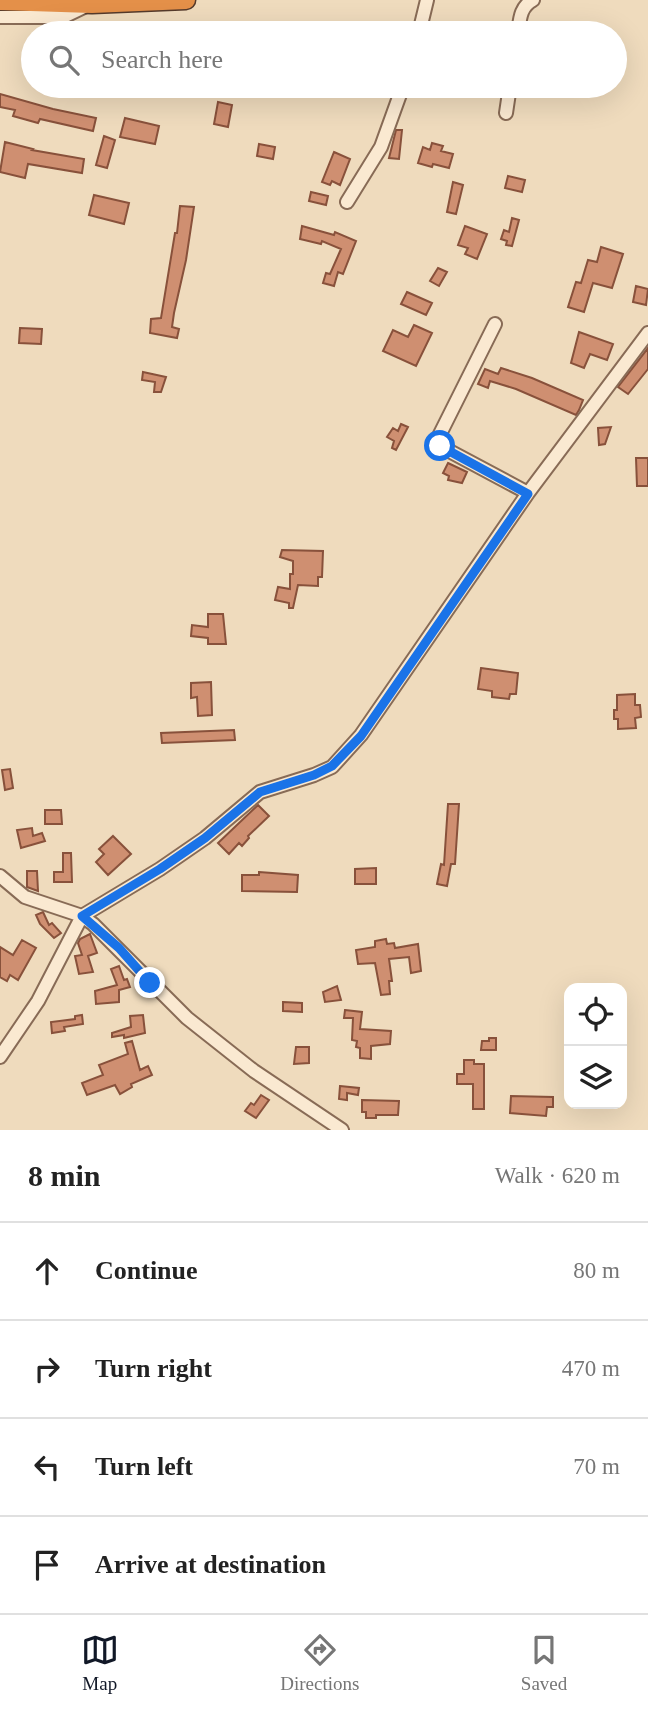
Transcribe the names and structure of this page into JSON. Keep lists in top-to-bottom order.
{
  "page": {
    "search": "Search here",
    "heading": ["8 min", "Walk · 620 m"],
    "list": [
      ["Continue", "80 m"],
      ["Turn right", "470 m"],
      ["Turn left", "70 m"],
      "Arrive at destination"
    ],
    "nav": ["Map", "Directions", "Saved"]
  }
}
